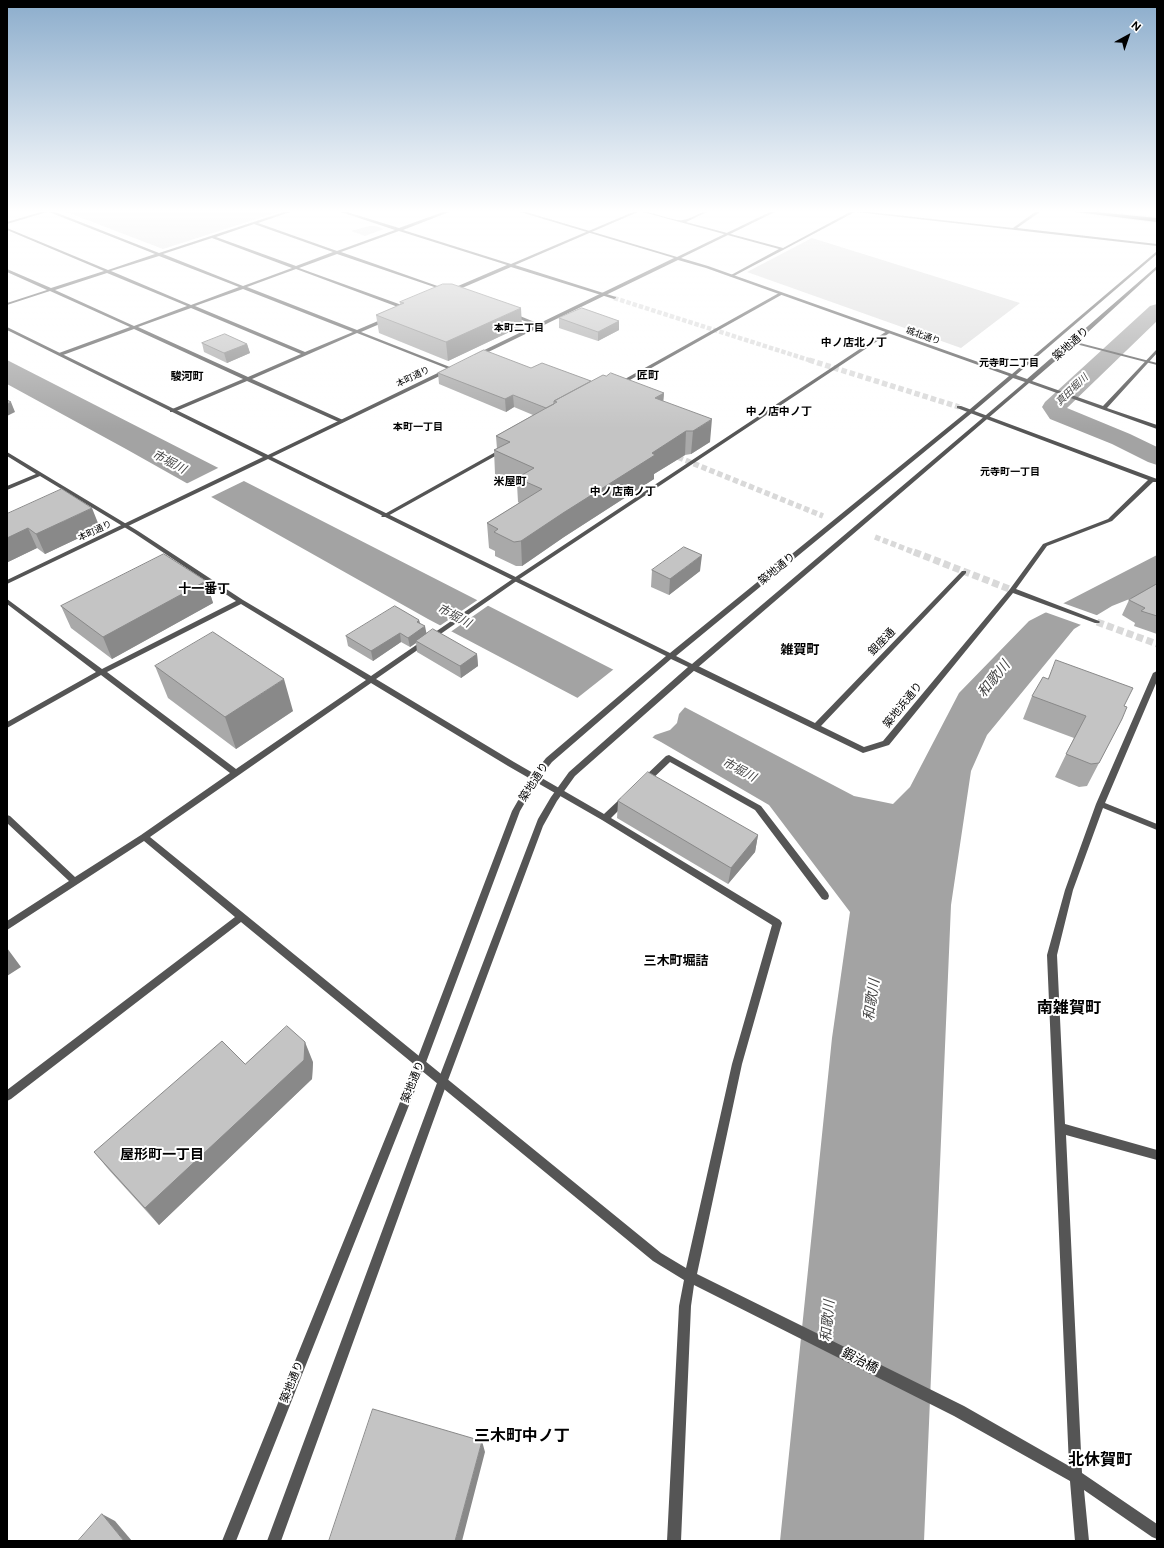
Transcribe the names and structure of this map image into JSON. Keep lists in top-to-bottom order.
{
  "streets": {
    "street": [
      "城北通り",
      "築地通り",
      "本町通り",
      "銀座通",
      "築地浜通り",
      "鍜治橋"
    ]
  },
  "crossings": [
    ["城北通り", "築地通り"],
    ["築地通り", "築地浜通り"],
    ["築地通り", "鍜治橋"],
    ["本町通り", "築地浜通り"],
    ["銀座通", "築地浜通り"]
  ],
  "districts": [
    "本町二丁目",
    "中ノ店北ノ丁",
    "元寺町二丁目",
    "匠町",
    "駿河町",
    "中ノ店中ノ丁",
    "本町一丁目",
    "元寺町一丁目",
    "米屋町",
    "中ノ店南ノ丁",
    "十一番丁",
    "雑賀町",
    "三木町堀詰",
    "南雑賀町",
    "屋形町一丁目",
    "三木町中ノ丁",
    "北休賀町"
  ],
  "water": ["真田堀川", "市堀川", "和歌川"],
  "north": "top right"
}
